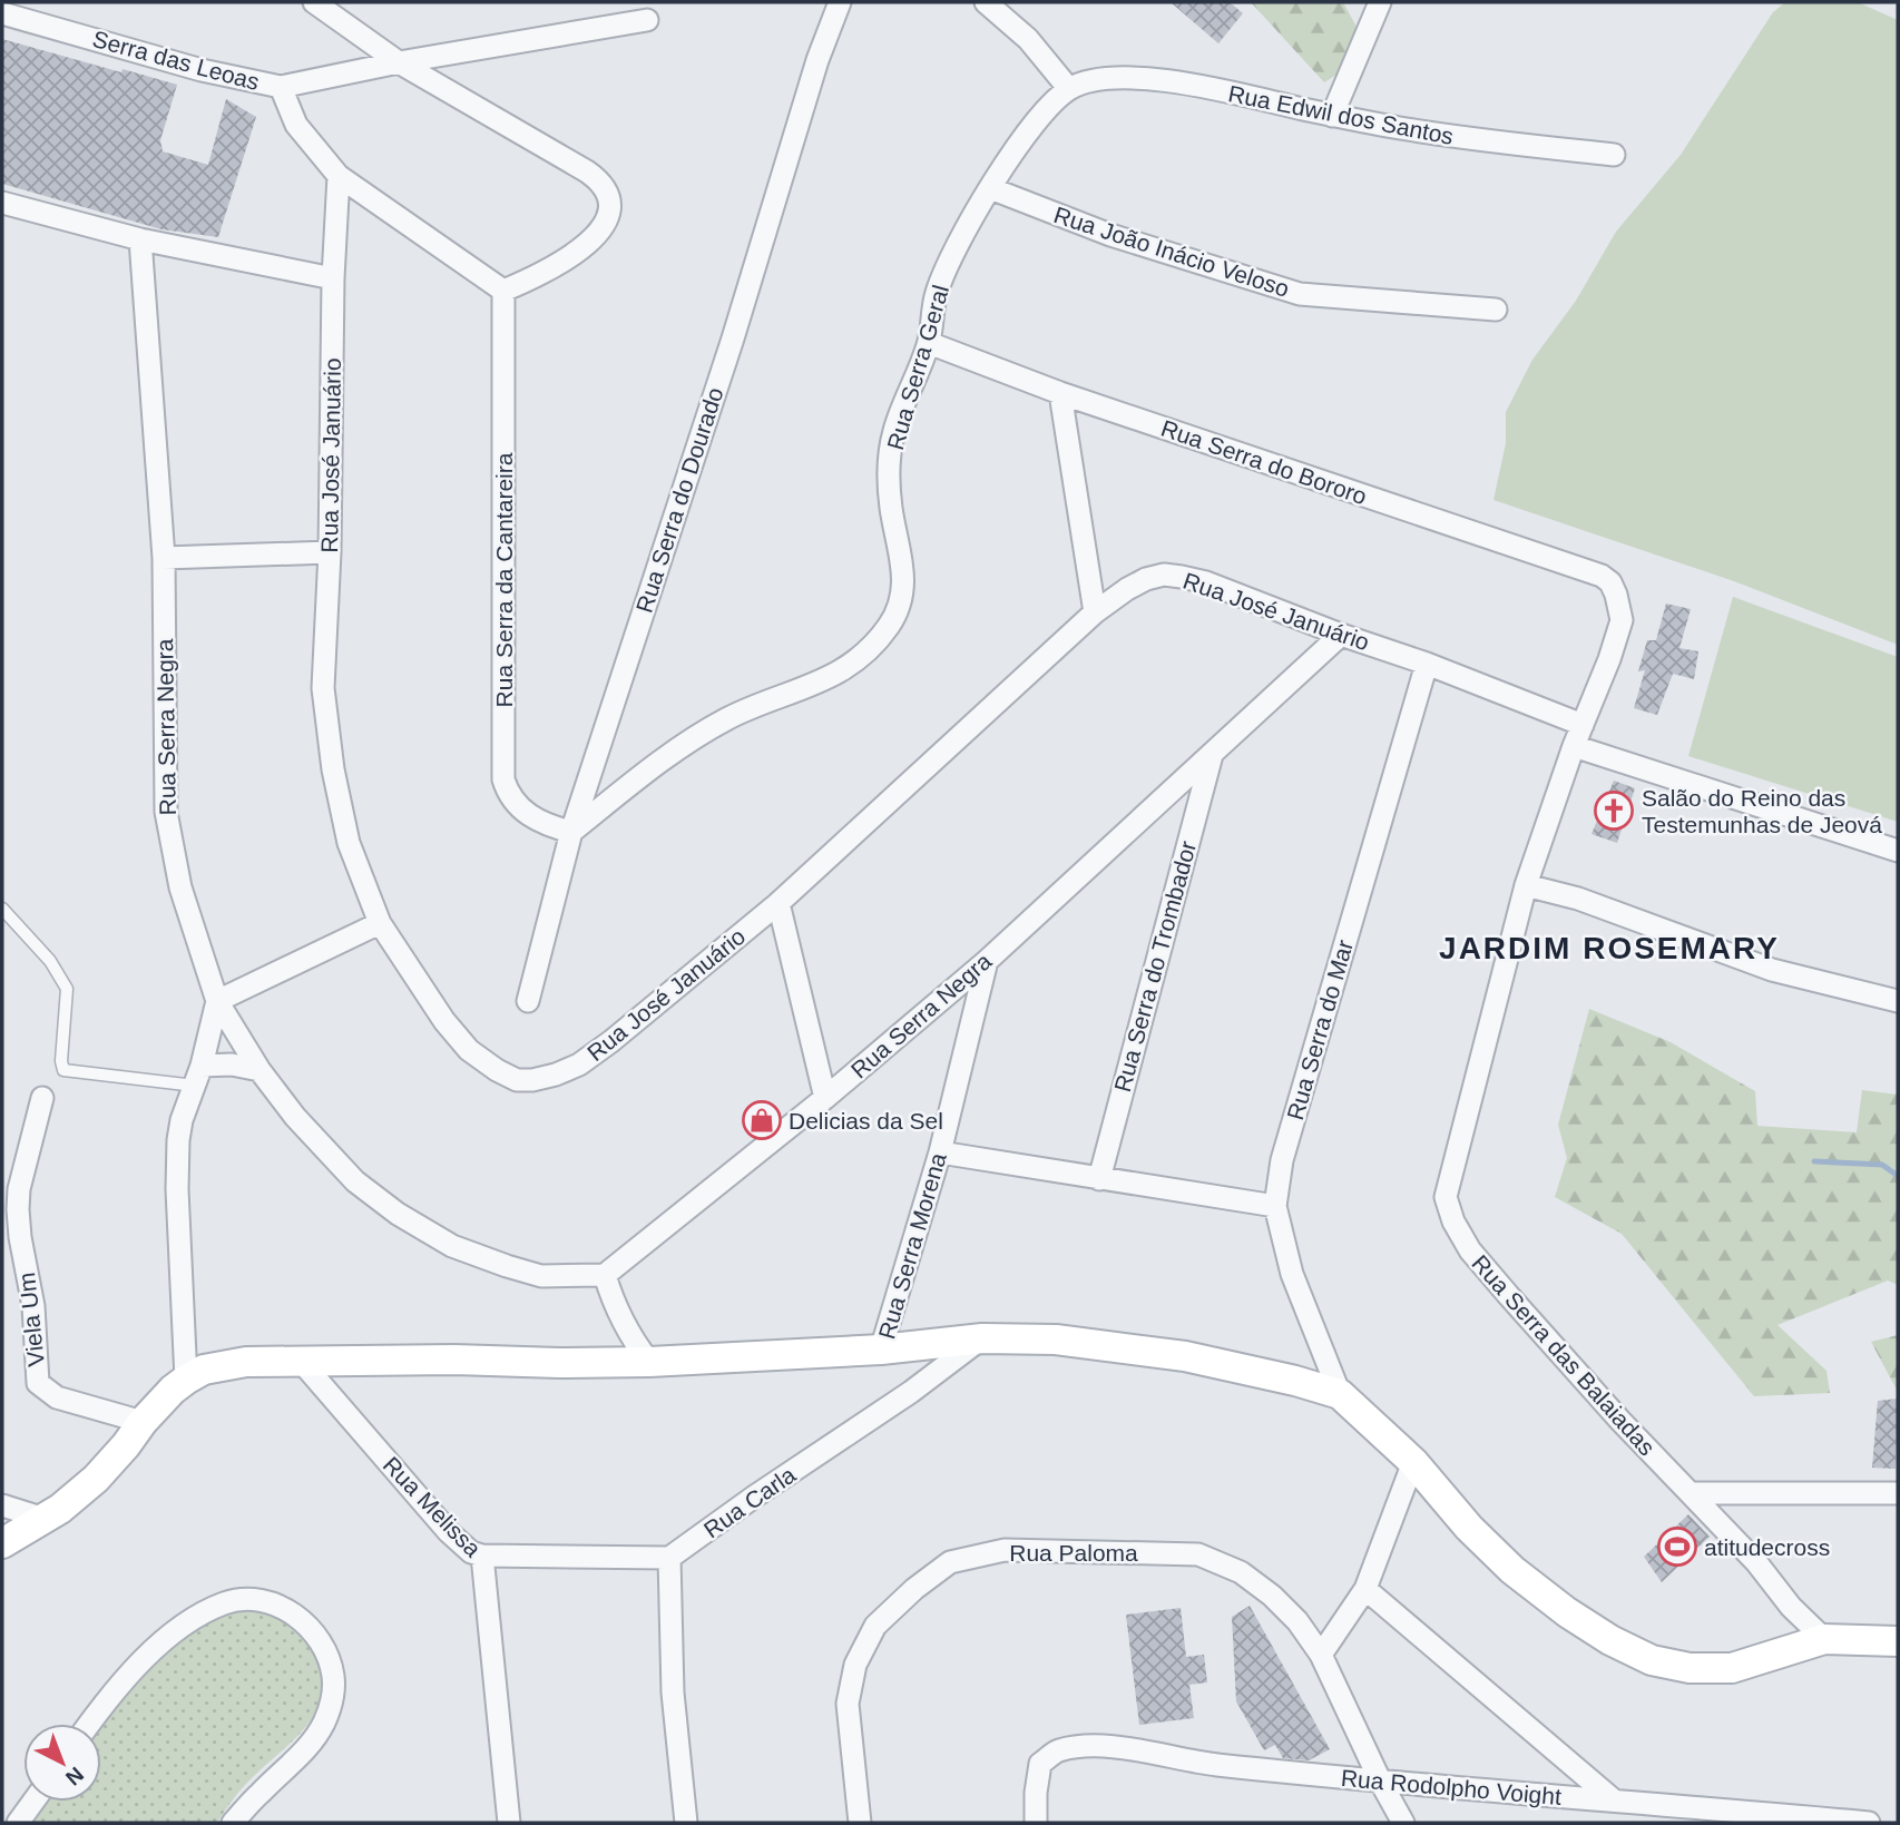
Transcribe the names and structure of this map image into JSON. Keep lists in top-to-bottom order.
{
  "streets": {
    "street": [
      "Serra das Leoas",
      "Rua Edwil dos Santos",
      "Rua João Inácio Veloso",
      "Rua Serra Geral",
      "Rua José Januário",
      "Rua Serra do Bororo",
      "Rua Serra do Dourado",
      "Rua Serra da Cantareira",
      "Rua Serra Negra",
      "Rua Serra do Trombador",
      "Rua Serra do Mar",
      "Rua Serra Morena",
      "Viela Um",
      "Rua Serra das Balaiadas",
      "Rua Carla",
      "Rua Melissa",
      "Rua Paloma",
      "Rua Rodolpho Voight"
    ]
  },
  "crossings": [
    ["Rua Edwil dos Santos", "Rua Serra Geral"],
    ["Rua João Inácio Veloso", "Rua Serra Geral"],
    ["Rua Serra Geral", "Rua Serra do Bororo"],
    ["Rua Serra Geral", "Rua Serra do Dourado"],
    ["Rua Serra Geral", "Rua Serra da Cantareira"],
    ["Rua José Januário", "Rua Serra Negra"],
    ["Rua José Januário", "Rua Serra do Mar"],
    ["Rua José Januário", "Rua Serra das Balaiadas"],
    ["Rua Serra do Bororo", "Rua Serra das Balaiadas"],
    ["Rua Serra do Dourado", "Rua Serra da Cantareira"],
    ["Rua Serra Negra", "Rua Serra do Trombador"],
    ["Rua Serra Negra", "Rua Serra Morena"],
    ["Rua Paloma", "Rua Rodolpho Voight"]
  ],
  "districts": ["JARDIM ROSEMARY"],
  "places": {
    "church": ["Salão do Reino das Testemunhas de Jeová"],
    "shop": ["Delicias da Sel"],
    "sports": ["atitudecross"]
  },
  "north": "bottom right"
}
